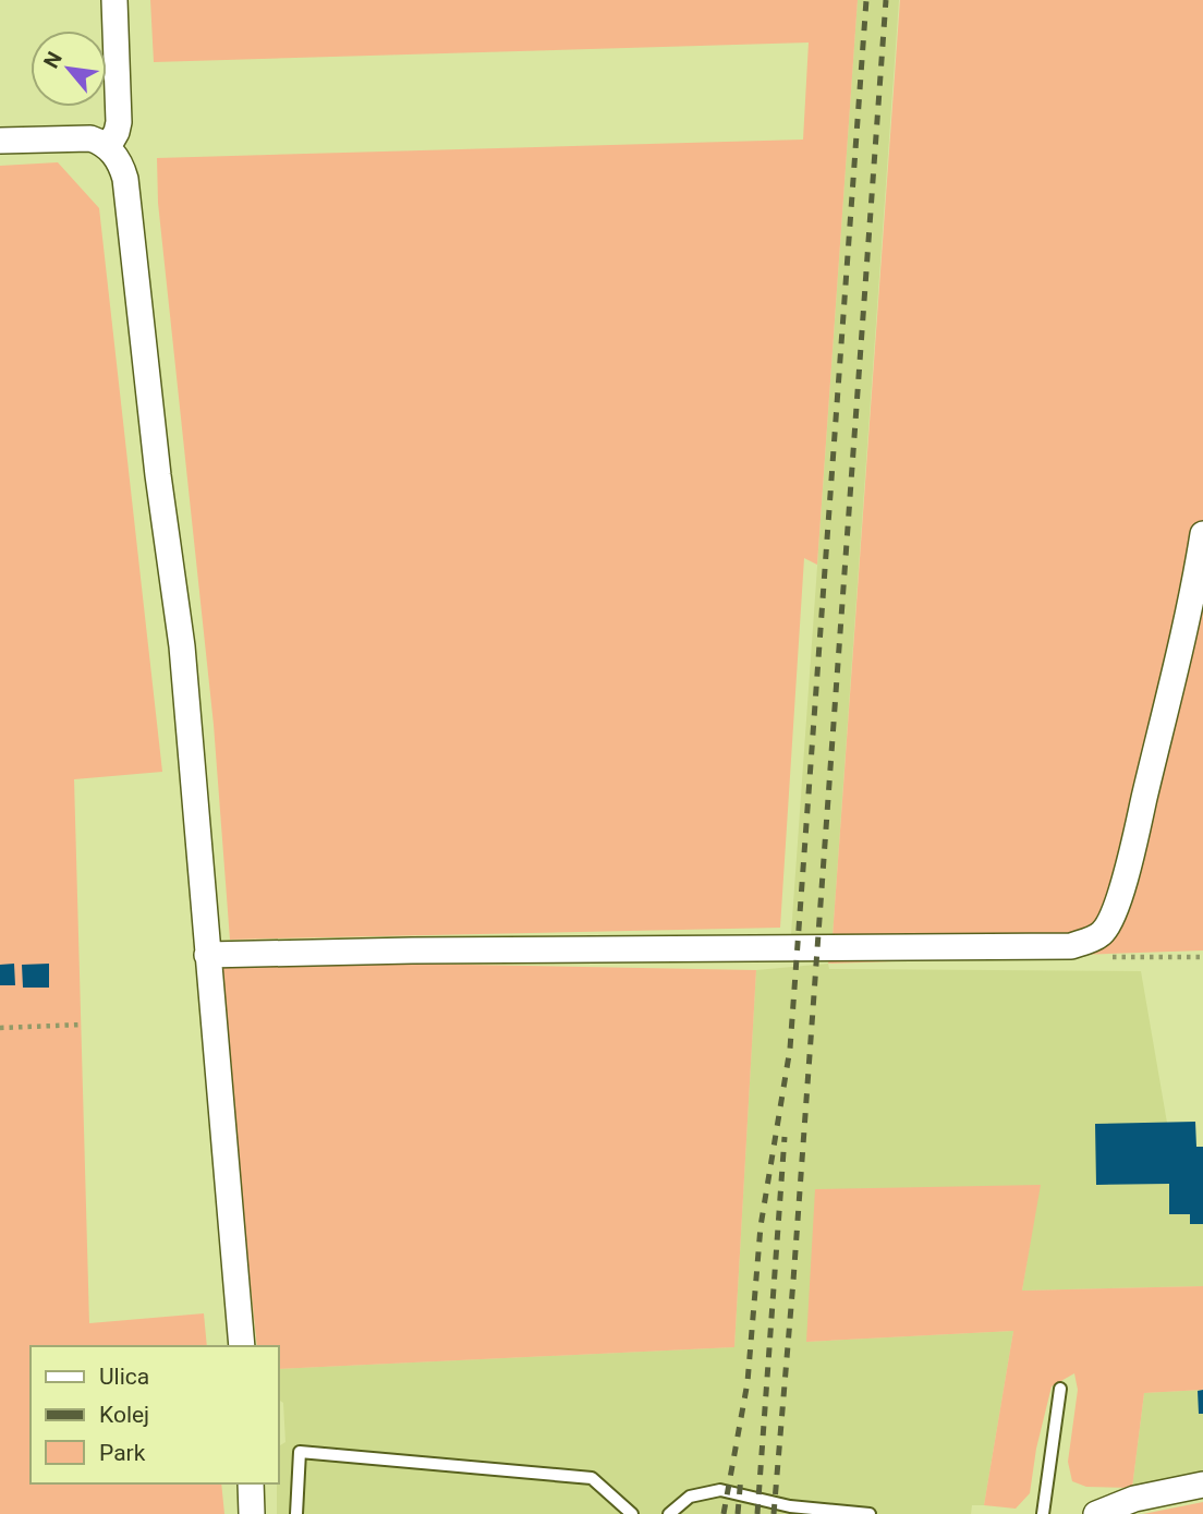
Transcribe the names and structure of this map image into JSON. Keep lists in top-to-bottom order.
{
  "legend": ["Ulica", "Kolej", "Park"],
  "north": "top left"
}
